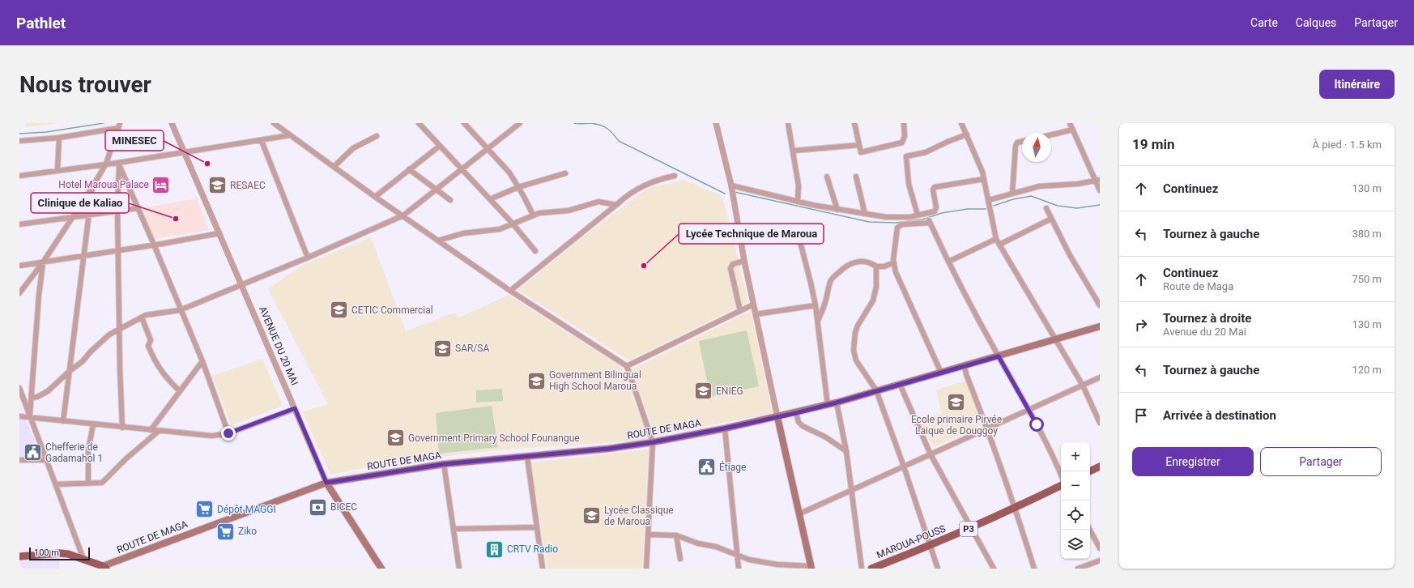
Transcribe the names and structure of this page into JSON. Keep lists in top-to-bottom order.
{
  "streets": {
    "main road": [
      "AVENUE DU 20 MAI",
      "ROUTE DE MAGA",
      "P3",
      "MAROUA-POUSS"
    ]
  },
  "crossings": [
    ["AVENUE DU 20 MAI", "ROUTE DE MAGA"]
  ],
  "places": {
    "other": ["MINESEC", "Clinique de Kaliao", "Lycée Technique de Maroua"],
    "hotel": ["Hotel Maroua Palace"],
    "school or university": [
      "RESAEC",
      "CETIC Commercial",
      "SAR/SA",
      "Government Bilingual High School Maroua",
      "ENIEG",
      "Ecole primaire Pirvée Laique de Douggoy",
      "Government Primary School Founangue",
      "Lycée Classique de Maroua"
    ],
    "public building": ["Chefferie de Gadamahol 1", "Étiage"],
    "bank": ["BICEC"],
    "supermarket": ["Dépôt MAGGI", "Ziko"],
    "building": ["CRTV Radio"]
  },
  "scale_bar": "100 m",
  "north": "top",
  "page": {
    "header": "Pathlet",
    "nav": ["Carte", "Calques", "Partager"],
    "buttons": [
      "Itinéraire",
      ["Enregistrer", "Partager"]
    ],
    "title": "Nous trouver",
    "heading": ["19 min", "À pied · 1.5 km"],
    "list": [
      ["Continuez", "130 m"],
      ["Tournez à gauche", "380 m"],
      ["Continuez", "Route de Maga", "750 m"],
      ["Tournez à droite", "Avenue du 20 Mai", "130 m"],
      ["Tournez à gauche", "120 m"],
      "Arrivée à destination"
    ],
    "map_buttons": ["+", "−"],
    "scale": "100 m"
  }
}
